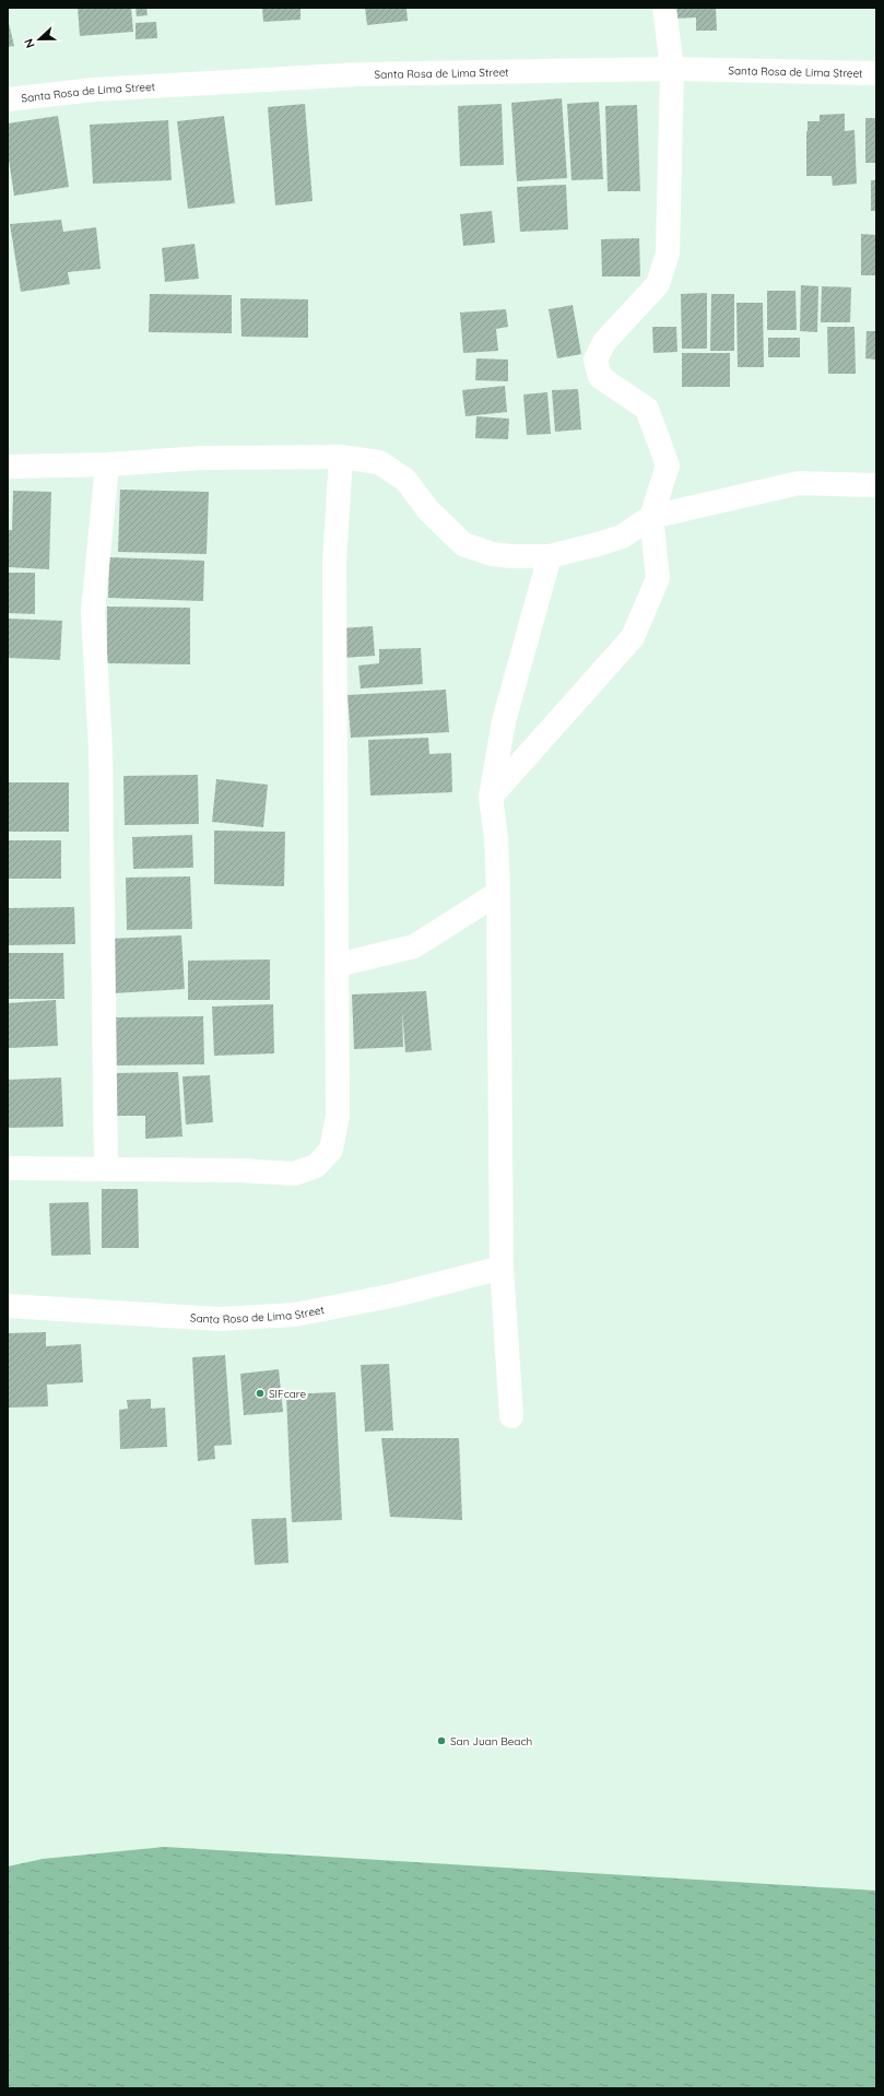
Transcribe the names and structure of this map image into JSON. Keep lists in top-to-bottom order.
{
  "streets": {
    "street": ["Santa Rosa de Lima Street"]
  },
  "places": ["SIFcare", "San Juan Beach"],
  "north": "left"
}
